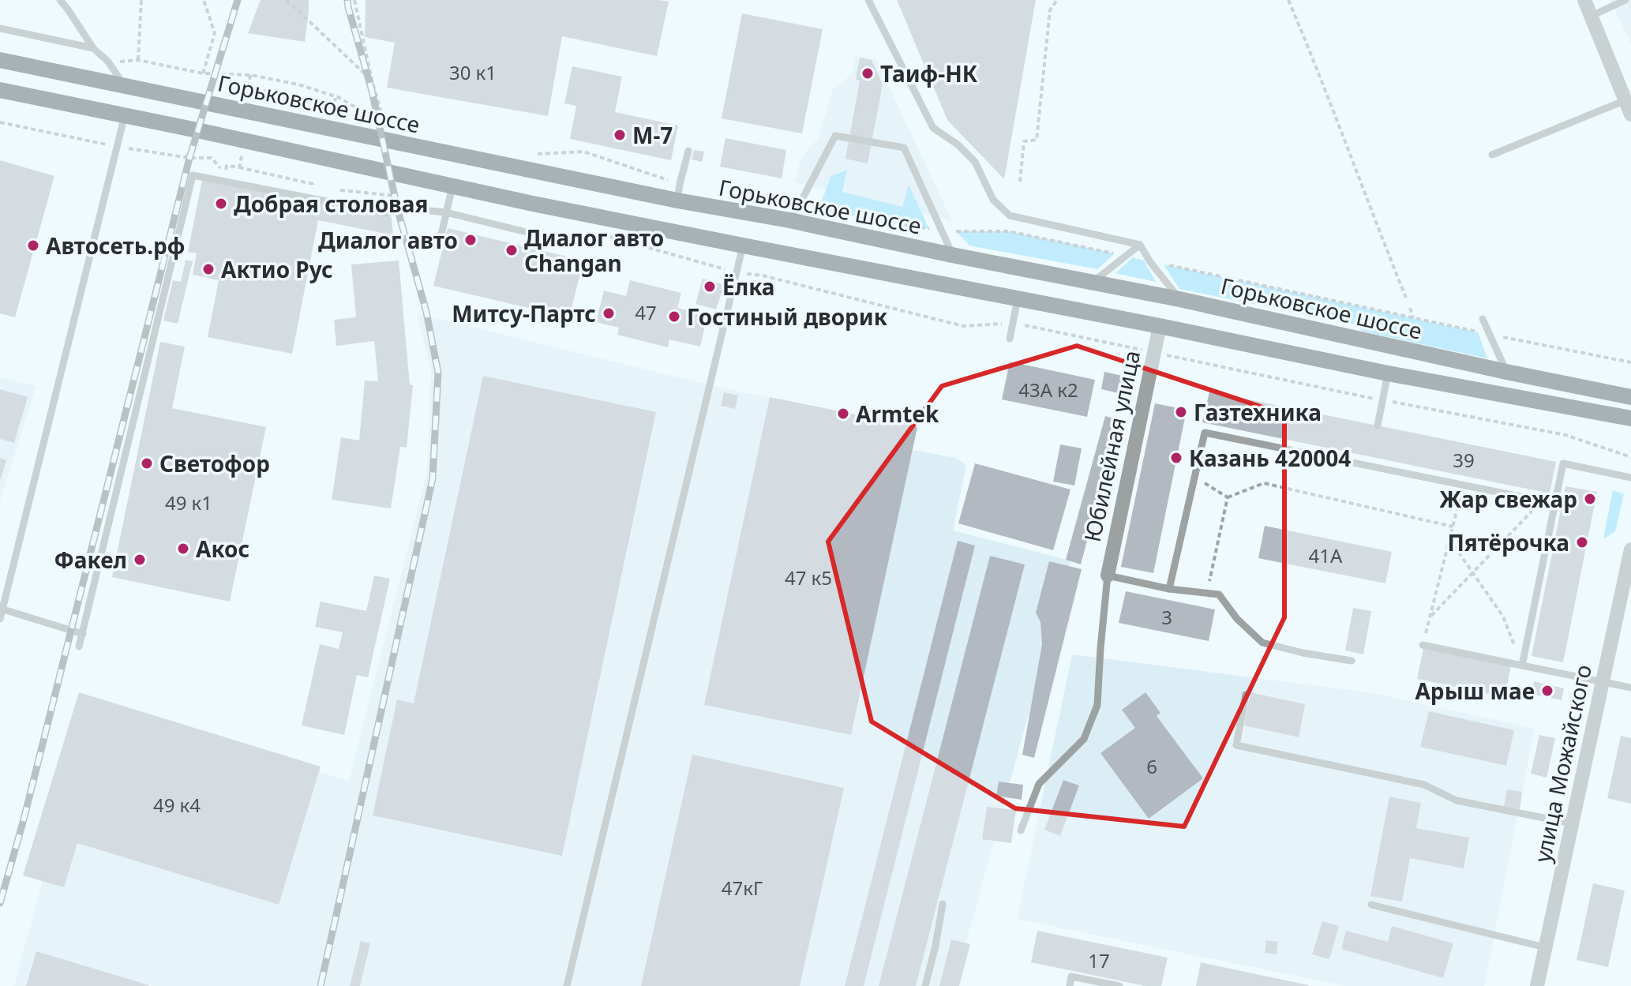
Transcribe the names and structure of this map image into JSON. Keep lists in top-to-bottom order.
{
  "streets": {
    "main road": ["Горьковское шоссе"],
    "street": ["Юбилейная улица", "улица Можайского"]
  },
  "places": [
    "Таиф-НК",
    "М-7",
    "Добрая столовая",
    "Диалог авто",
    "Автосеть.рф",
    "Диалог авто Changan",
    "Актио Рус",
    "Ёлка",
    "Митсу-Партс",
    "Гостиный дворик",
    "Газтехника",
    "Armtek",
    "Казань 420004",
    "Светофор",
    "Жар свежар",
    "Пятёрочка",
    "Акос",
    "Факел",
    "Арыш мае"
  ],
  "house_numbers": [
    "30 к1",
    "47",
    "43А к2",
    "39",
    "49 к1",
    "41А",
    "47 к5",
    "3",
    "6",
    "49 к4",
    "47кГ",
    "17"
  ]
}
